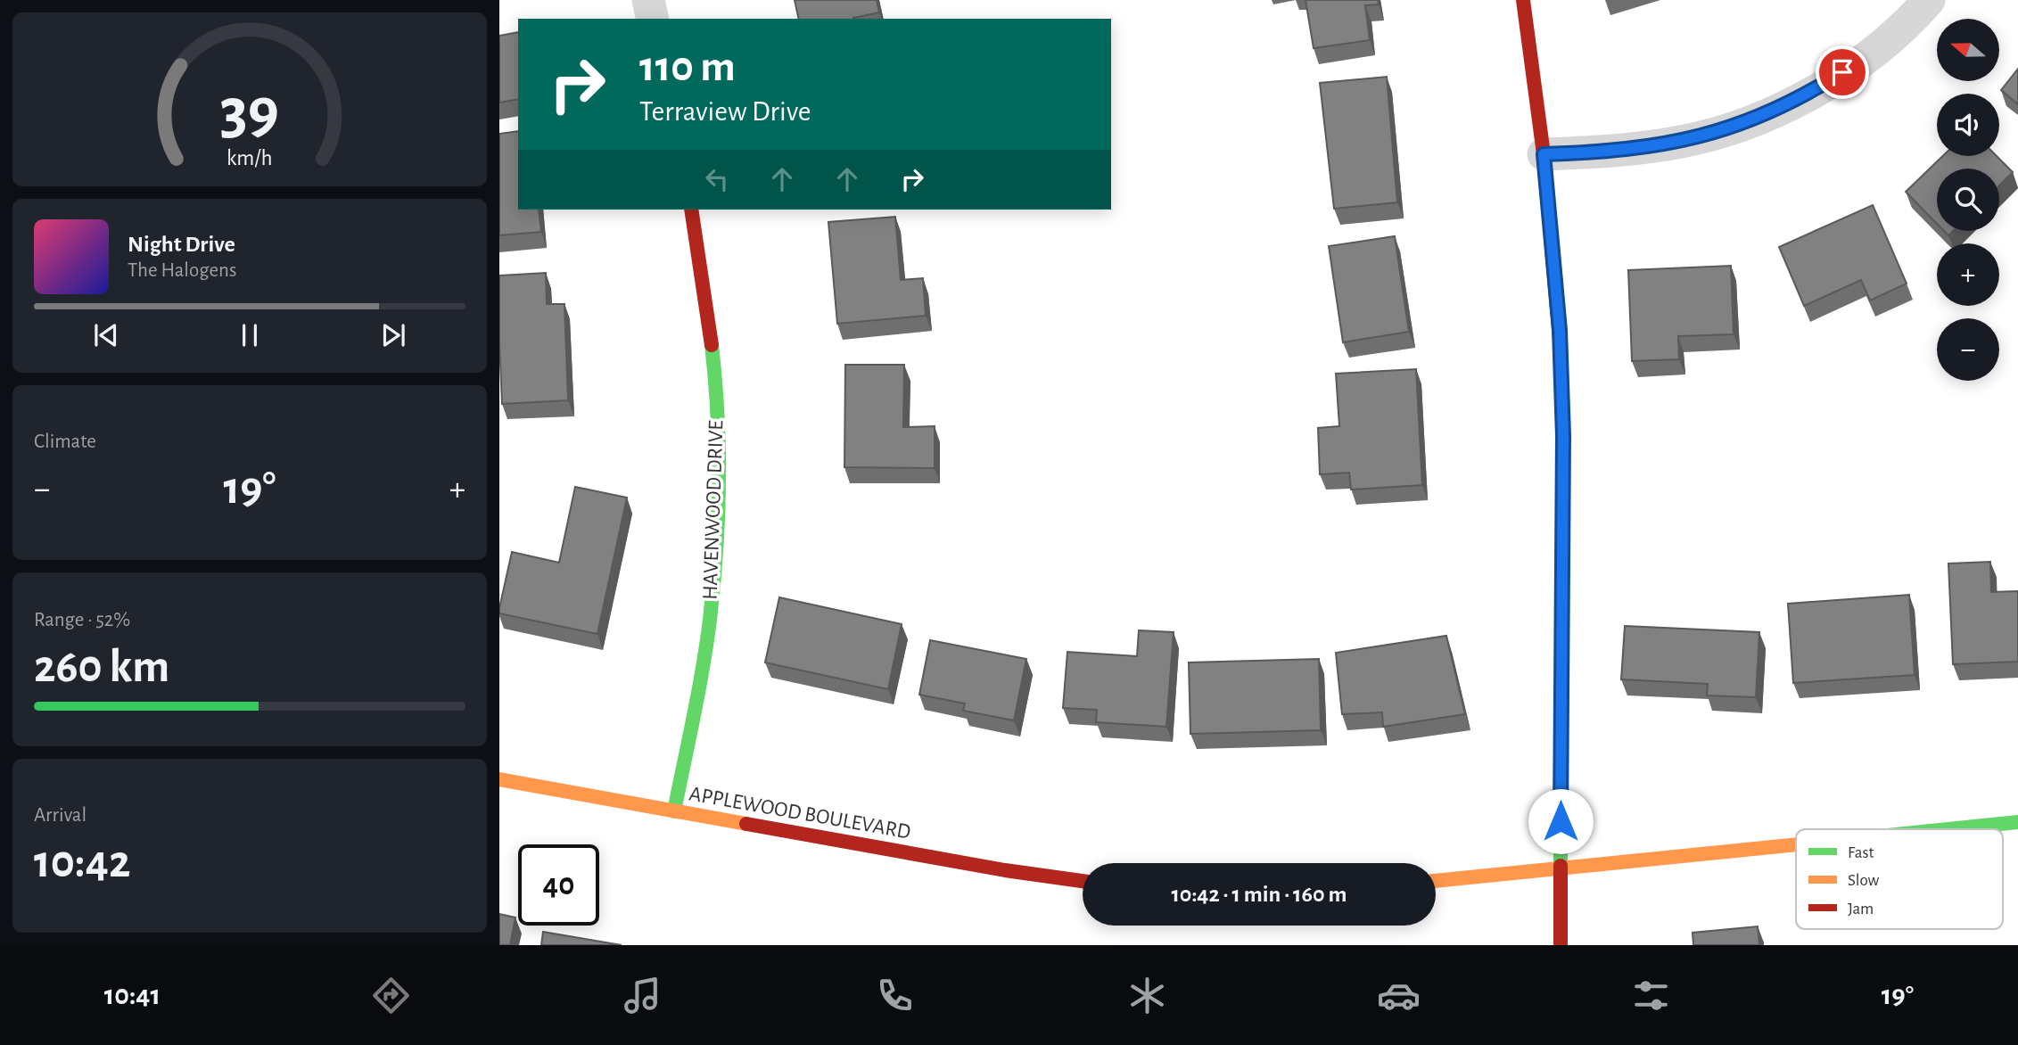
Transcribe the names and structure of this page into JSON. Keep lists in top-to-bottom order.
{
  "streets": {
    "street": ["HAVENWOOD DRIVE", "APPLEWOOD BOULEVARD"]
  },
  "crossings": [
    ["HAVENWOOD DRIVE", "APPLEWOOD BOULEVARD"]
  ],
  "legend": ["Fast", "Slow", "Jam"],
  "north": "left",
  "page": {
    "map_buttons": ["+", "−"],
    "turn": ["110 m", "Terraview Drive"],
    "song": ["Night Drive", "The Halogens"],
    "tile": [
      "Climate",
      ["Range · 52%", "260 km"],
      ["Arrival", "10:42"]
    ],
    "heat": ["−", "19°", "+"],
    "limit": "40",
    "trip": "10:42 · 1 min · 160 m",
    "tabs": ["10:41", "19°"],
    "gauge": ["39", "km/h"]
  }
}
